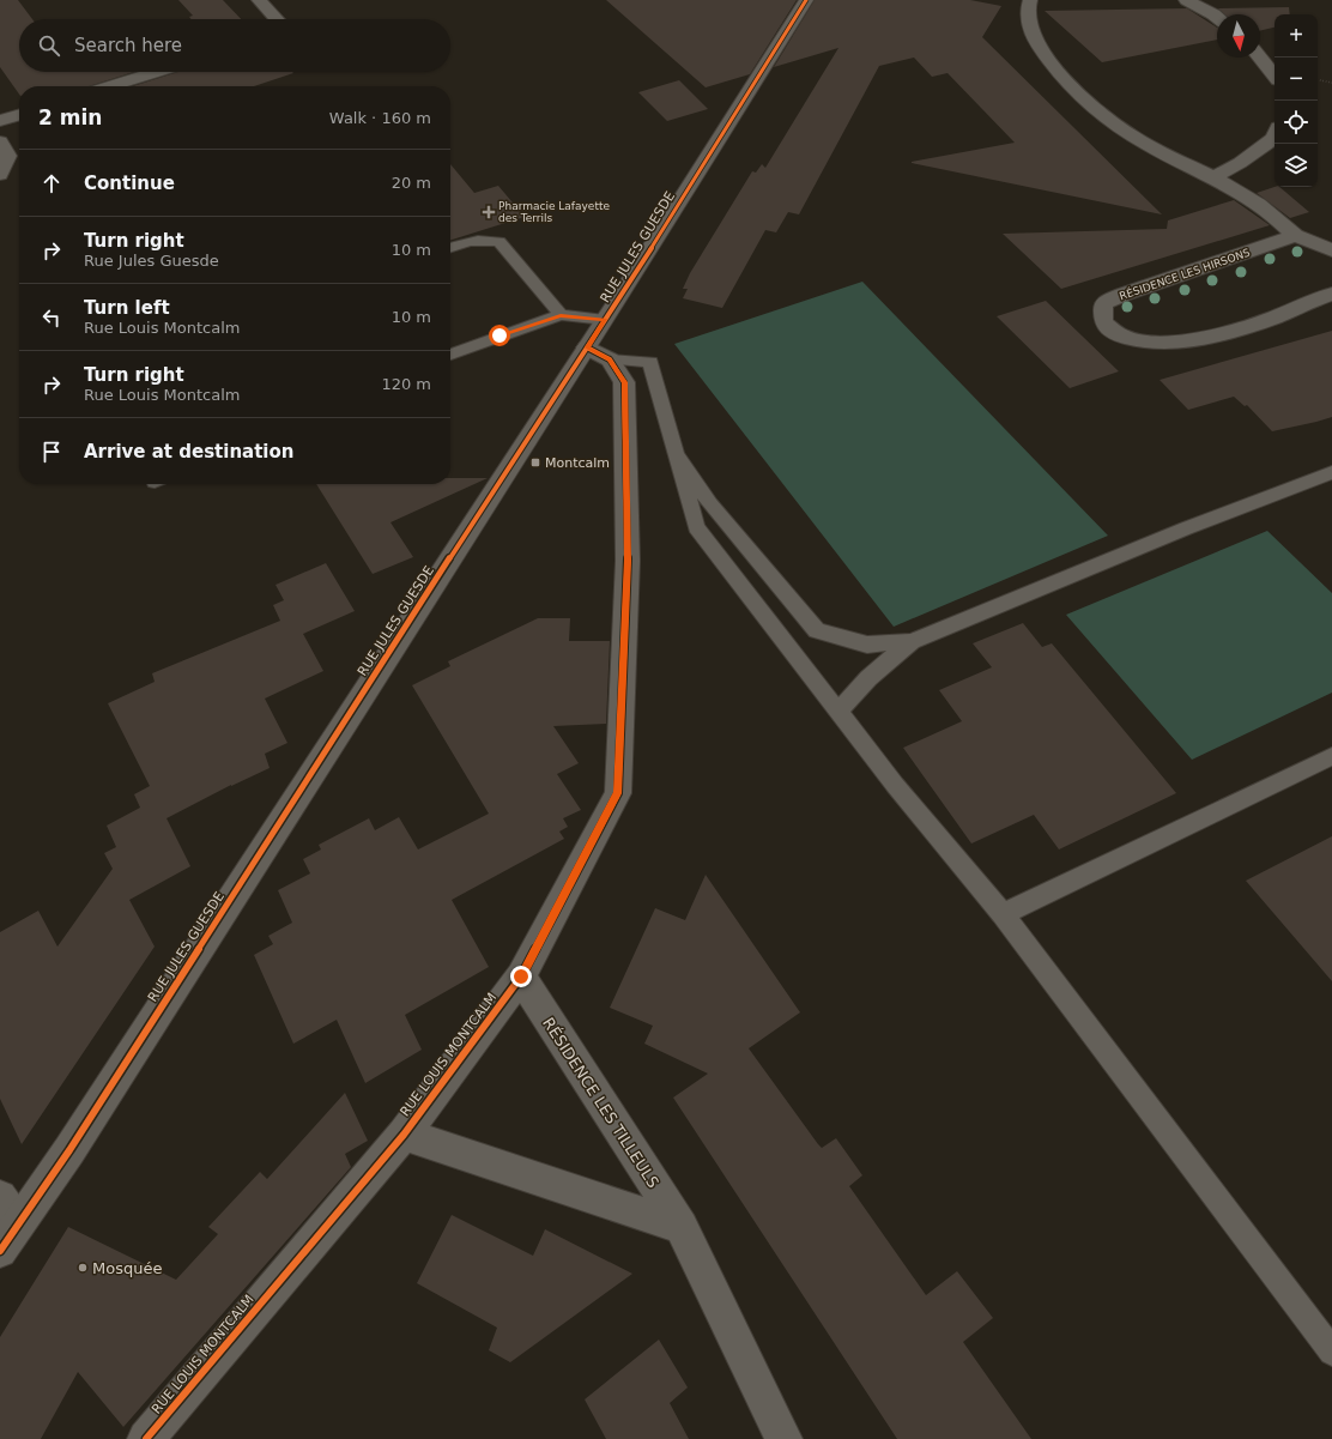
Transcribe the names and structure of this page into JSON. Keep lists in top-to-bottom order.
{
  "streets": {
    "street": [
      "RUE JULES GUESDE",
      "RÉSIDENCE LES HIRSONS",
      "RUE LOUIS MONTCALM",
      "RÉSIDENCE LES TILLEULS"
    ]
  },
  "crossings": [
    ["RUE JULES GUESDE", "RUE LOUIS MONTCALM"],
    ["RUE LOUIS MONTCALM", "RÉSIDENCE LES TILLEULS"]
  ],
  "places": {
    "health": ["Pharmacie Lafayette des Terrils"],
    "transit": ["Montcalm"],
    "other": ["Mosquée"]
  },
  "north": "bottom",
  "page": {
    "map_buttons": ["+", "−"],
    "search": "Search here",
    "heading": ["2 min", "Walk · 160 m"],
    "list": [
      ["Continue", "20 m"],
      ["Turn right", "Rue Jules Guesde", "10 m"],
      ["Turn left", "Rue Louis Montcalm", "10 m"],
      ["Turn right", "Rue Louis Montcalm", "120 m"],
      "Arrive at destination"
    ]
  }
}
